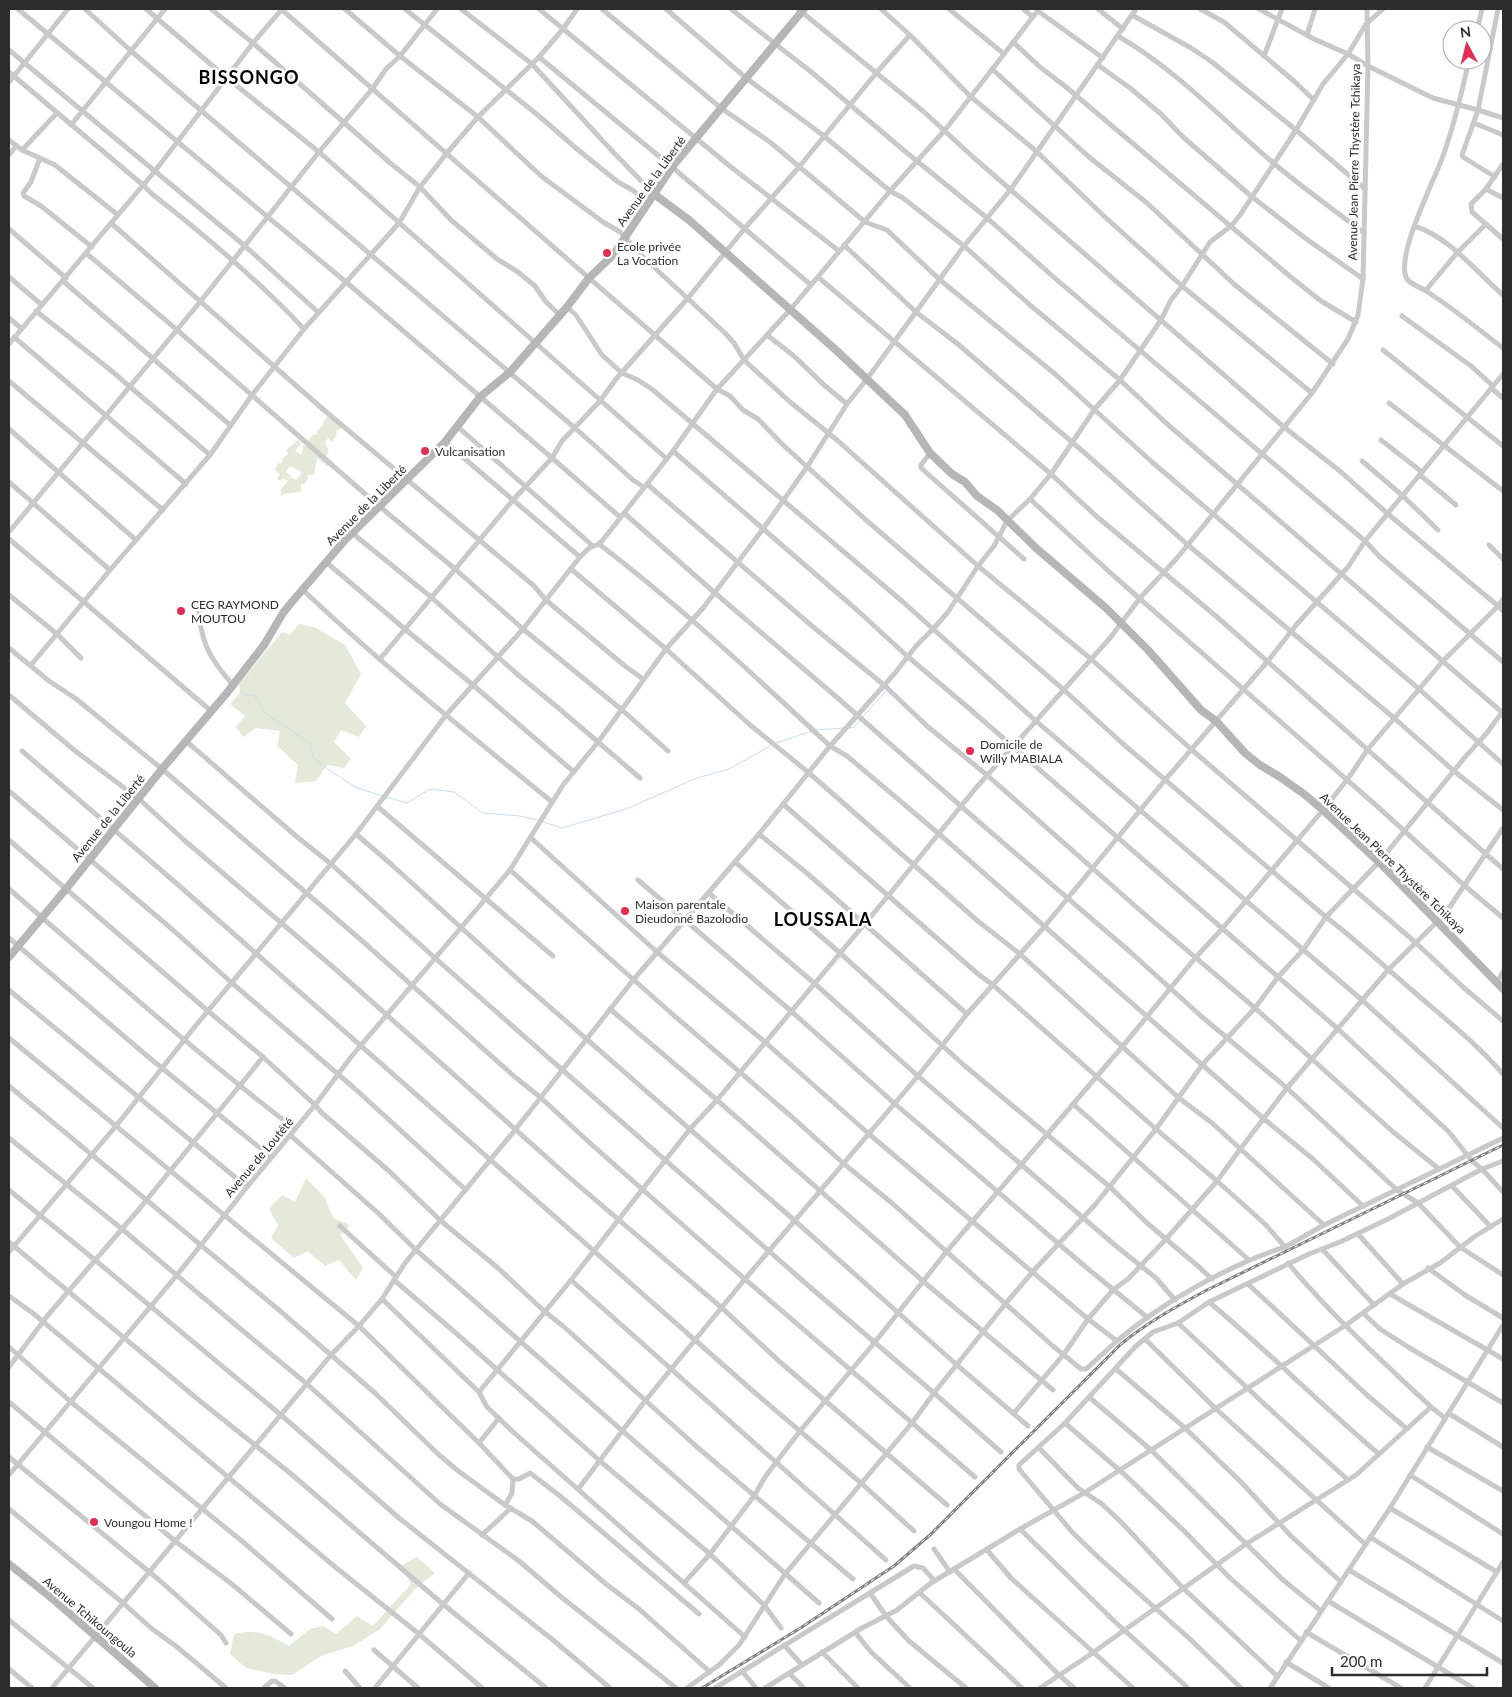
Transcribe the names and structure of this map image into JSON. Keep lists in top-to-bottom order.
{
  "streets": {
    "street": [
      "Avenue Jean Pierre Thystère Tchikaya",
      "Avenue de la Liberté",
      "Avenue de Loutété",
      "Avenue Tchikoungoula"
    ]
  },
  "crossings": [
    ["Avenue Jean Pierre Thystère Tchikaya", "Avenue de la Liberté"],
    ["Avenue Jean Pierre Thystère Tchikaya", "Avenue de Loutété"]
  ],
  "districts": ["BISSONGO", "LOUSSALA"],
  "places": [
    "Ecole privée La Vocation",
    "Vulcanisation",
    "CEG RAYMOND MOUTOU",
    "Domicile de Willy MABIALA",
    "Maison parentale Dieudonné Bazolodio",
    "Voungou Home !"
  ],
  "scale_bar": "200 m",
  "north": "top"
}
